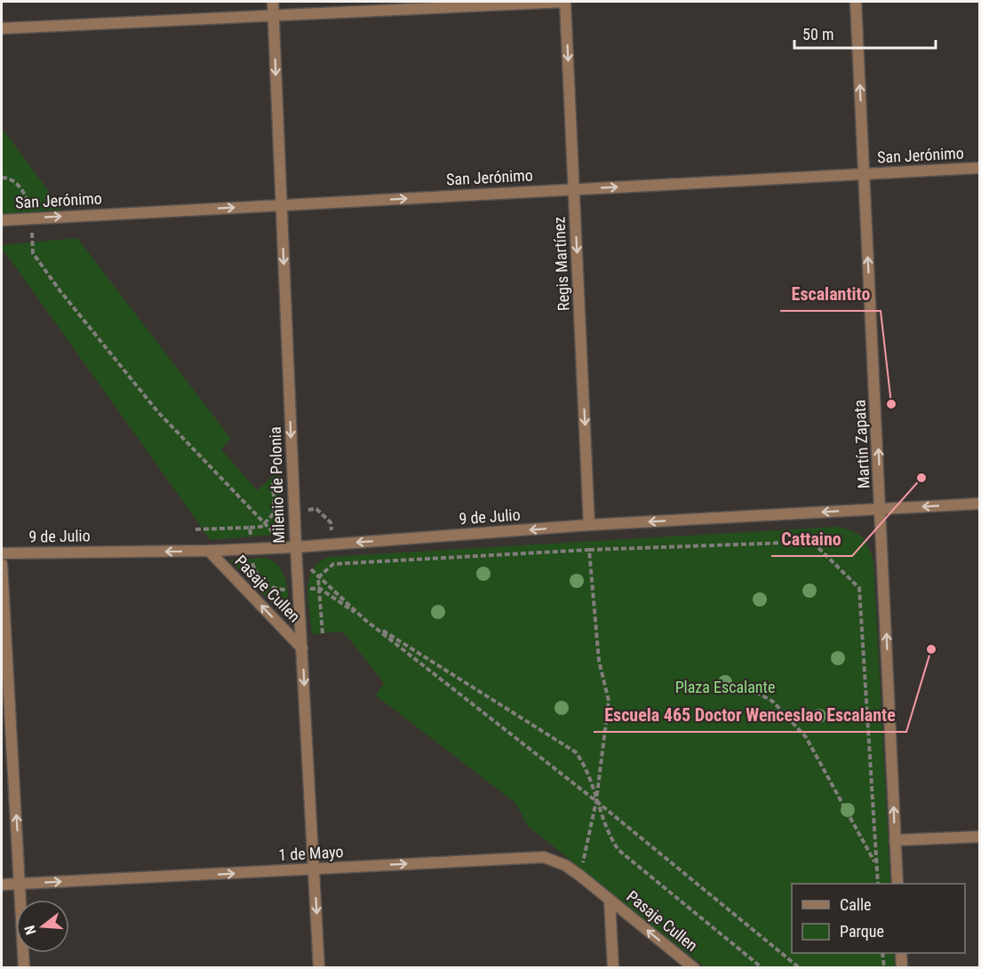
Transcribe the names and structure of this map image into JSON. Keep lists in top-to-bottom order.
{
  "streets": {
    "street": [
      "San Jerónimo",
      "Regis Martínez",
      "Martín Zapata",
      "Milenio de Polonia",
      "9 de Julio",
      "Pasaje Cullen",
      "1 de Mayo"
    ]
  },
  "crossings": [
    ["San Jerónimo", "Regis Martínez"],
    ["San Jerónimo", "Martín Zapata"],
    ["San Jerónimo", "Milenio de Polonia"],
    ["Regis Martínez", "9 de Julio"],
    ["Martín Zapata", "9 de Julio"],
    ["Milenio de Polonia", "9 de Julio"],
    ["Milenio de Polonia", "Pasaje Cullen"],
    ["Milenio de Polonia", "1 de Mayo"],
    ["9 de Julio", "Pasaje Cullen"],
    ["Pasaje Cullen", "1 de Mayo"]
  ],
  "one_way": [
    "San Jerónimo",
    "Regis Martínez",
    "Martín Zapata",
    "Milenio de Polonia",
    "9 de Julio",
    "Pasaje Cullen",
    "1 de Mayo"
  ],
  "parks": ["Plaza Escalante"],
  "places": ["Escalantito", "Cattaino", "Escuela 465 Doctor Wenceslao Escalante"],
  "legend": ["Calle", "Parque"],
  "scale_bar": "50 m",
  "north": "left"
}
